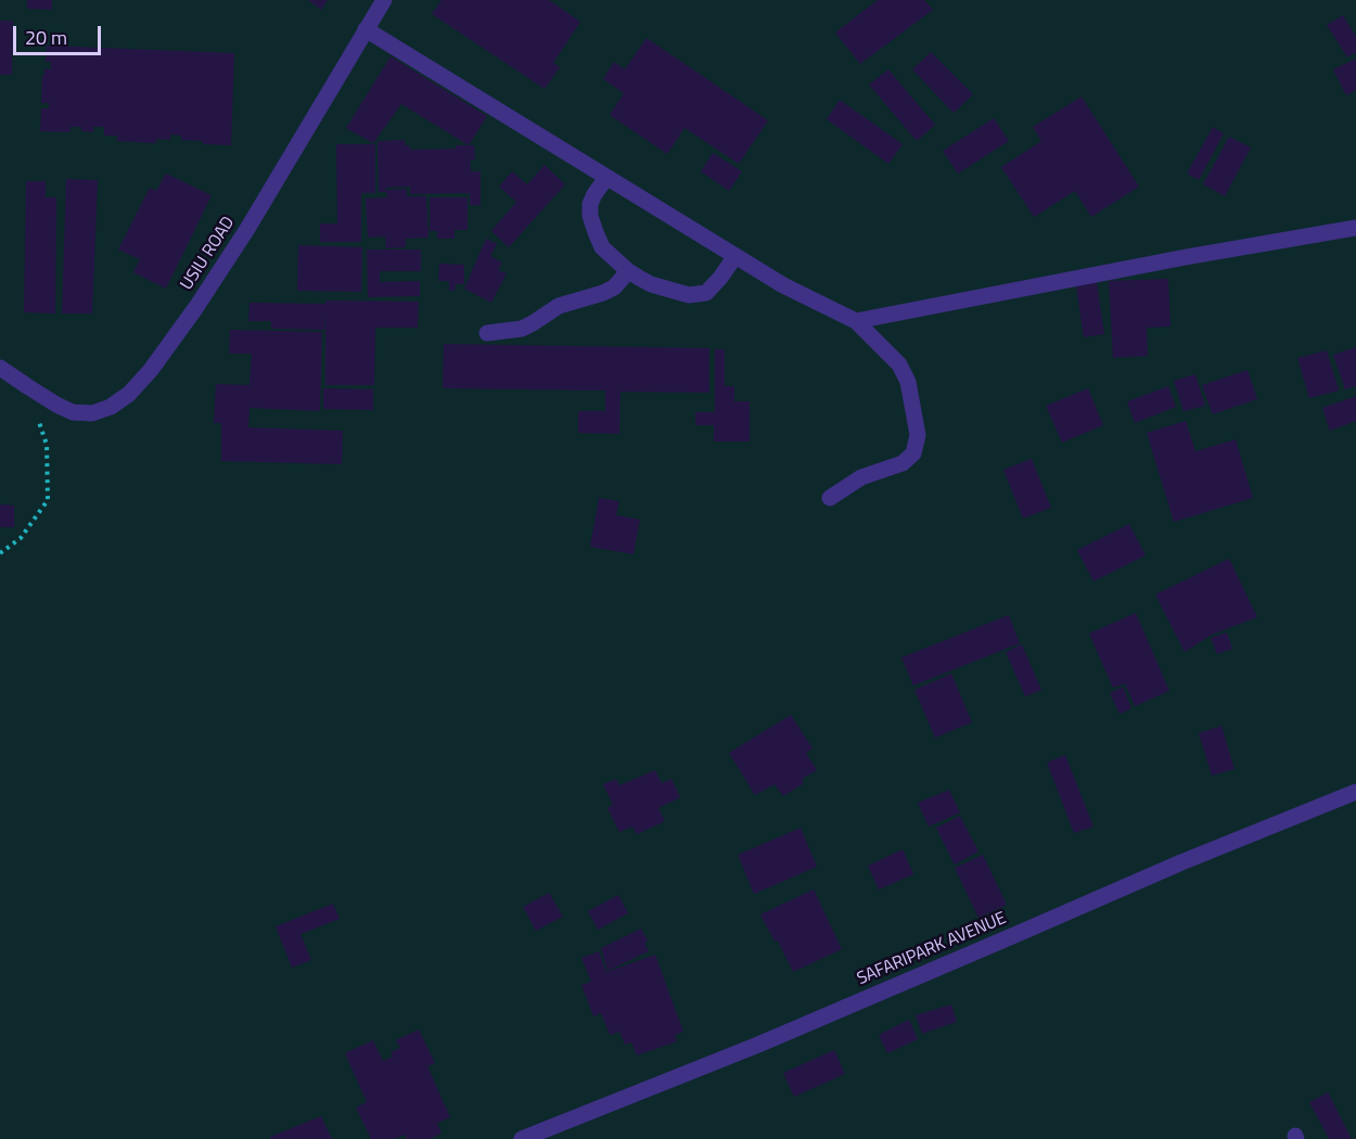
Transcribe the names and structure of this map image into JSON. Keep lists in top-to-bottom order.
{
  "streets": {
    "street": ["USIU ROAD", "SAFARIPARK AVENUE"]
  },
  "scale_bar": "20 m"
}
